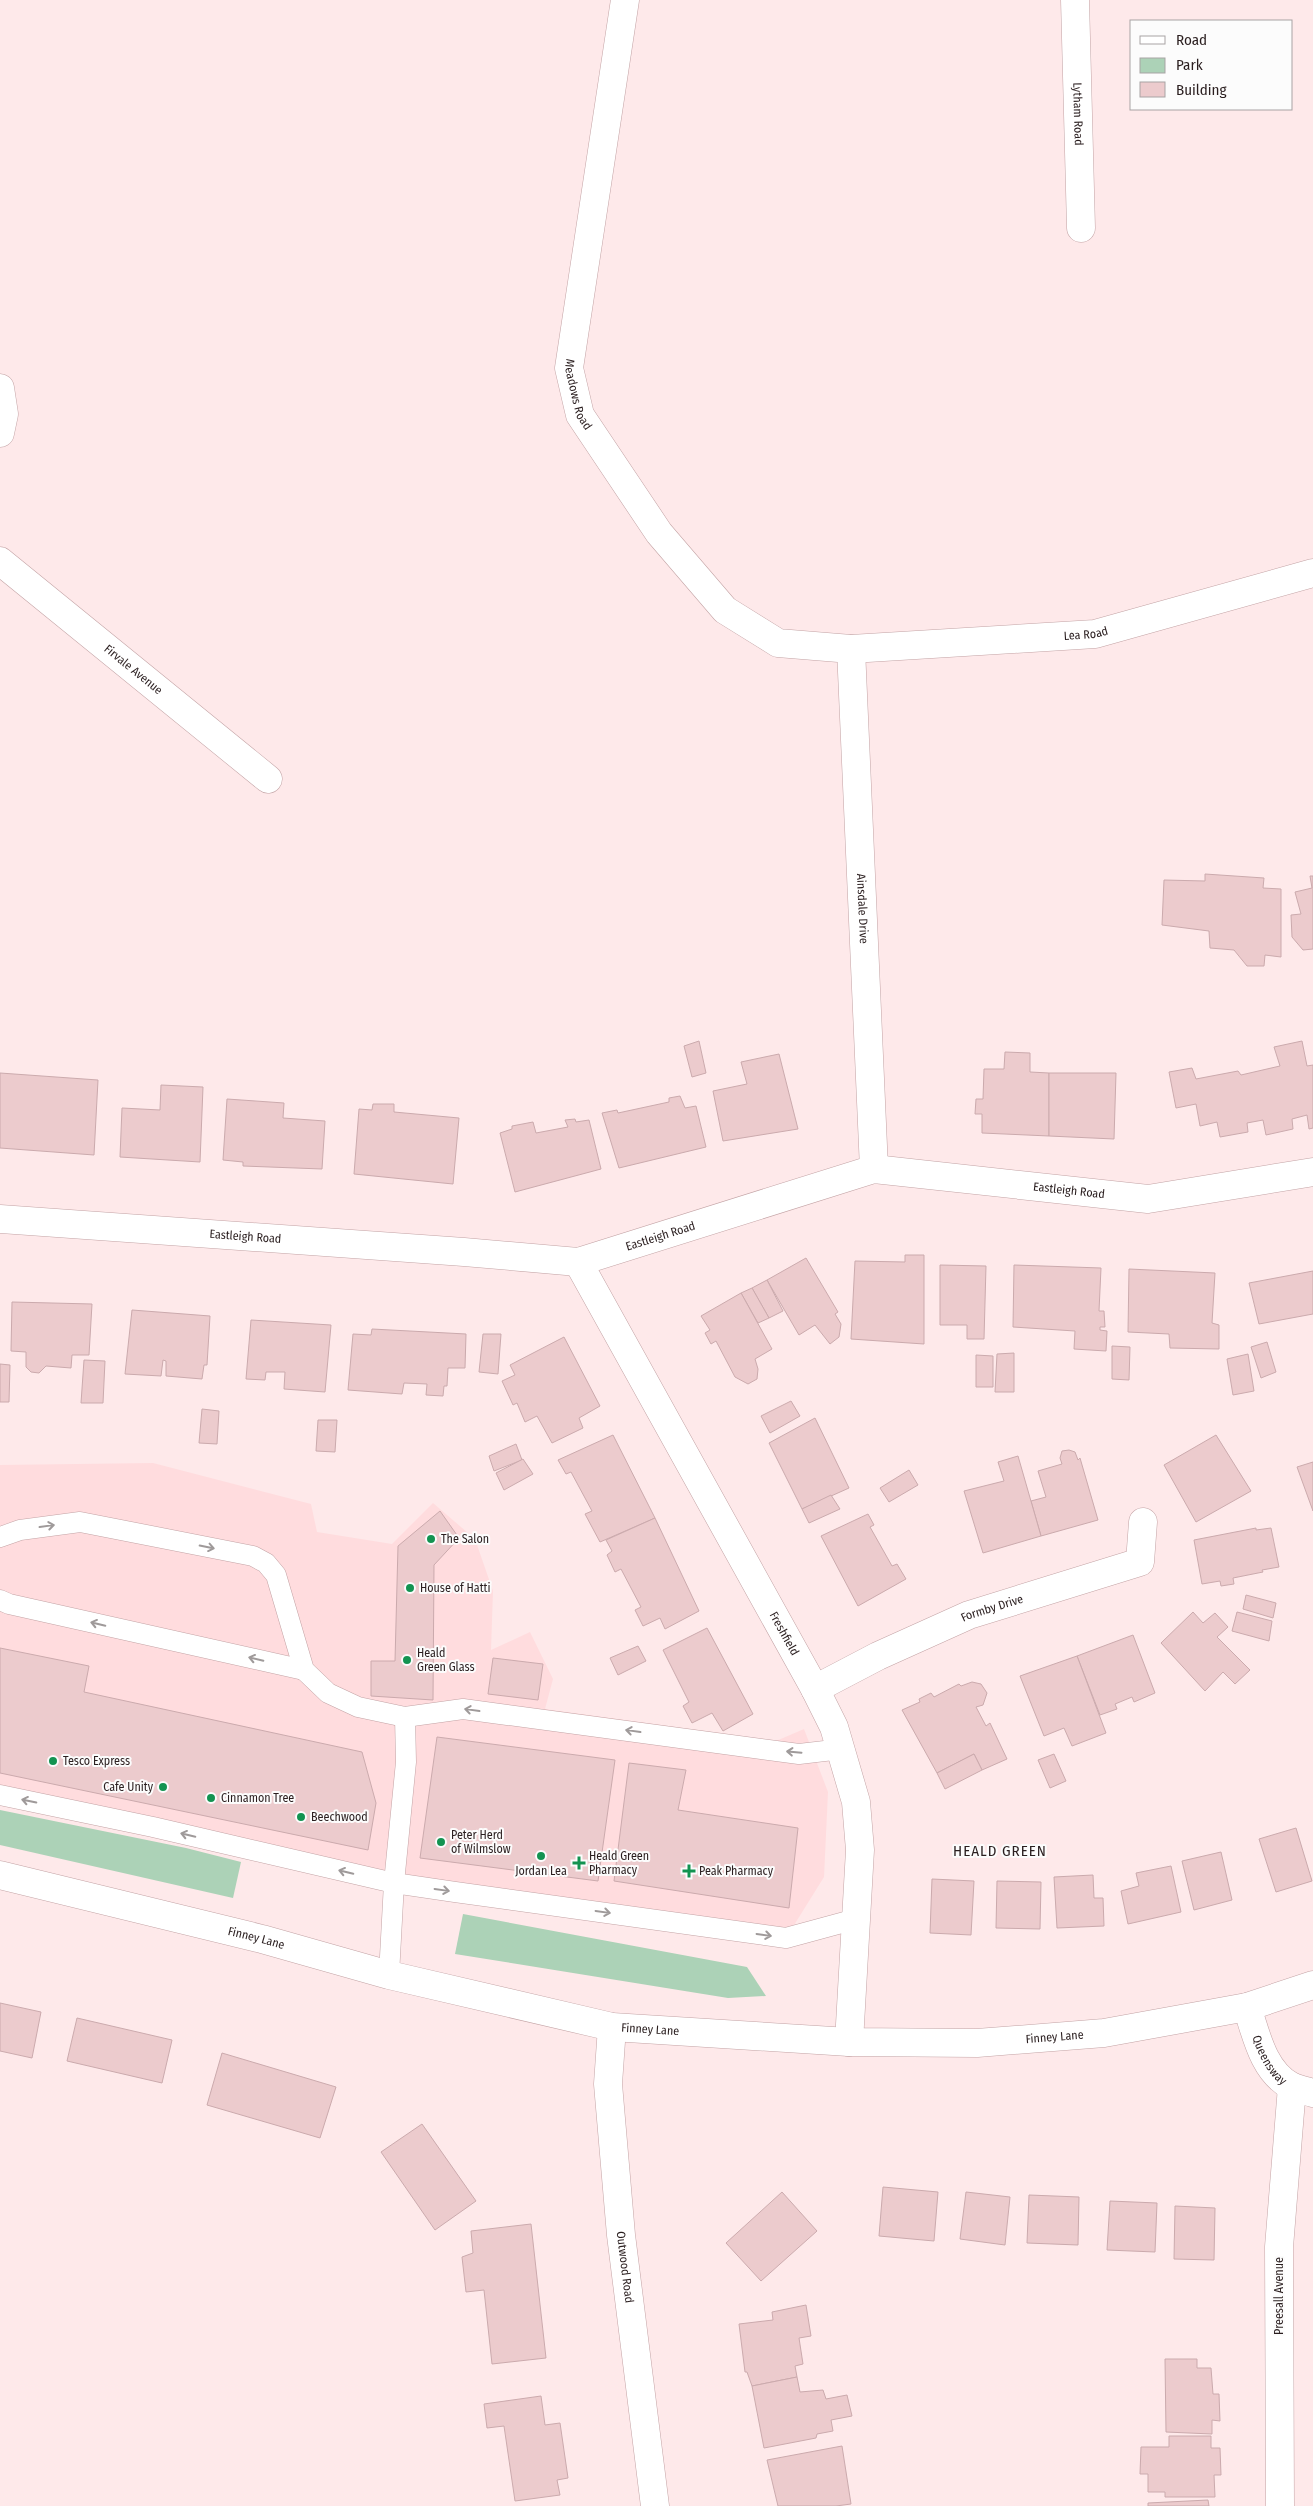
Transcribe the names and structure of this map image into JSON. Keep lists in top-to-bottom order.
{
  "streets": {
    "street": [
      "Lytham Road",
      "Meadows Road",
      "Lea Road",
      "Firvale Avenue",
      "Ainsdale Drive",
      "Eastleigh Road",
      "Formby Drive",
      "Freshfield",
      "Finney Lane",
      "Queensway",
      "Outwood Road",
      "Preesall Avenue"
    ]
  },
  "crossings": [
    ["Meadows Road", "Lea Road"],
    ["Meadows Road", "Ainsdale Drive"],
    ["Lea Road", "Ainsdale Drive"],
    ["Ainsdale Drive", "Eastleigh Road"],
    ["Eastleigh Road", "Freshfield"],
    ["Formby Drive", "Freshfield"],
    ["Freshfield", "Finney Lane"],
    ["Finney Lane", "Queensway"],
    ["Finney Lane", "Outwood Road"],
    ["Queensway", "Preesall Avenue"]
  ],
  "districts": ["HEALD GREEN"],
  "places": {
    "other": [
      "The Salon",
      "House of Hatti",
      "Heald Green Glass",
      "Tesco Express",
      "Cafe Unity",
      "Cinnamon Tree",
      "Beechwood",
      "Peter Herd of Wilmslow",
      "Jordan Lea"
    ],
    "health": ["Heald Green Pharmacy", "Peak Pharmacy"]
  },
  "legend": ["Road", "Park", "Building"]
}
